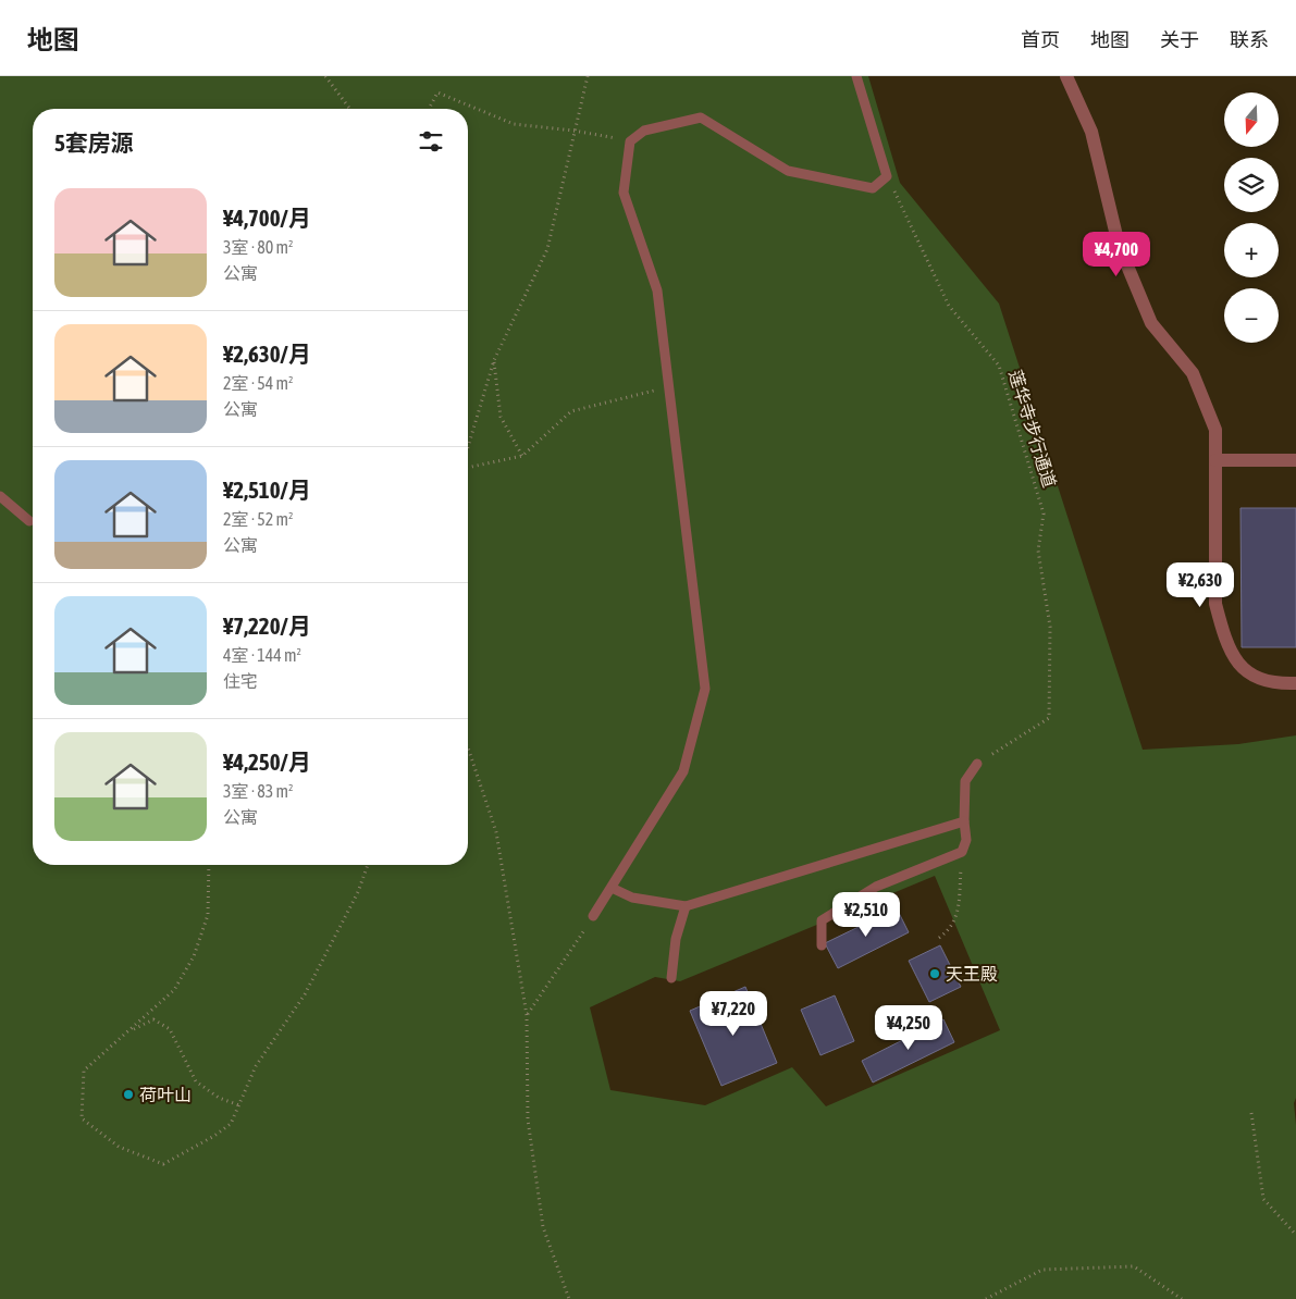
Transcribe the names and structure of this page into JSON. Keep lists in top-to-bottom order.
{
  "streets": {
    "path": ["莲华寺步行通道"]
  },
  "places": ["天王殿", "荷叶山"],
  "north": "bottom",
  "page": {
    "header": "地图",
    "nav": [
      "首页",
      "地图",
      "关于",
      "联系"
    ],
    "map_buttons": ["+", "−"],
    "heading": "5套房源",
    "list": [
      {
        "name": "¥4,700/月",
        "note": "3室 · 80 m² · 公寓"
      },
      {
        "name": "¥2,630/月",
        "note": "2室 · 54 m² · 公寓"
      },
      {
        "name": "¥2,510/月",
        "note": "2室 · 52 m² · 公寓"
      },
      {
        "name": "¥7,220/月",
        "note": "4室 · 144 m² · 住宅"
      },
      {
        "name": "¥4,250/月",
        "note": "3室 · 83 m² · 公寓"
      }
    ],
    "price": [
      "¥4,700",
      "¥2,630",
      "¥2,510",
      "¥7,220",
      "¥4,250"
    ]
  }
}
